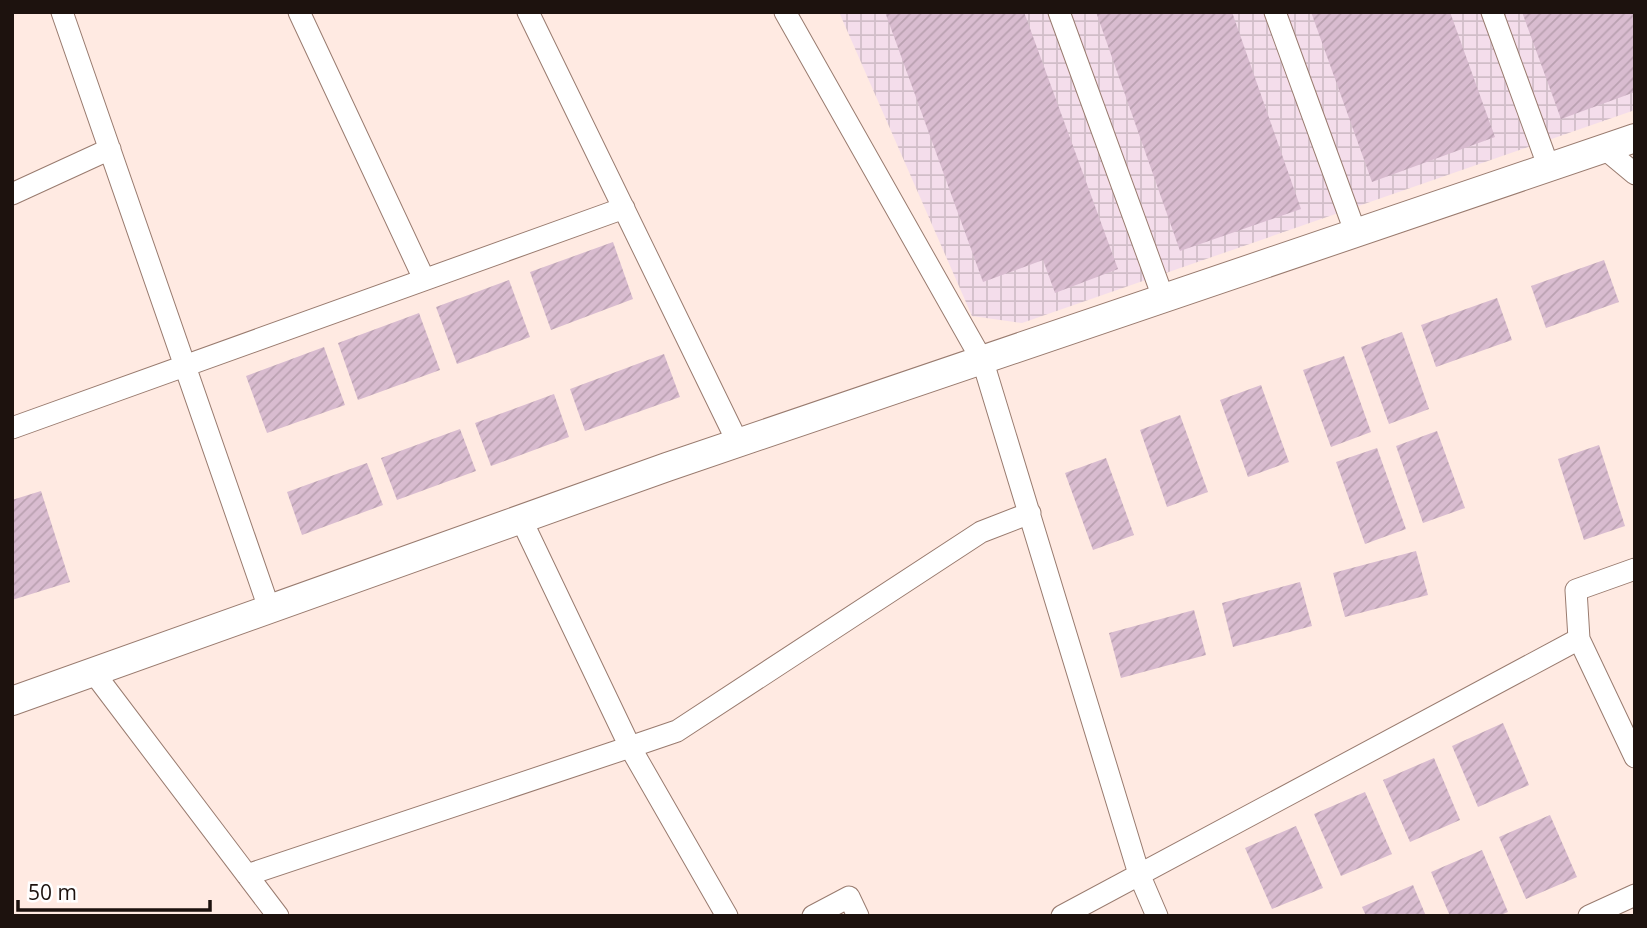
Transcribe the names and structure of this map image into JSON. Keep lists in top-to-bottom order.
{
  "scale_bar": "50 m"
}
